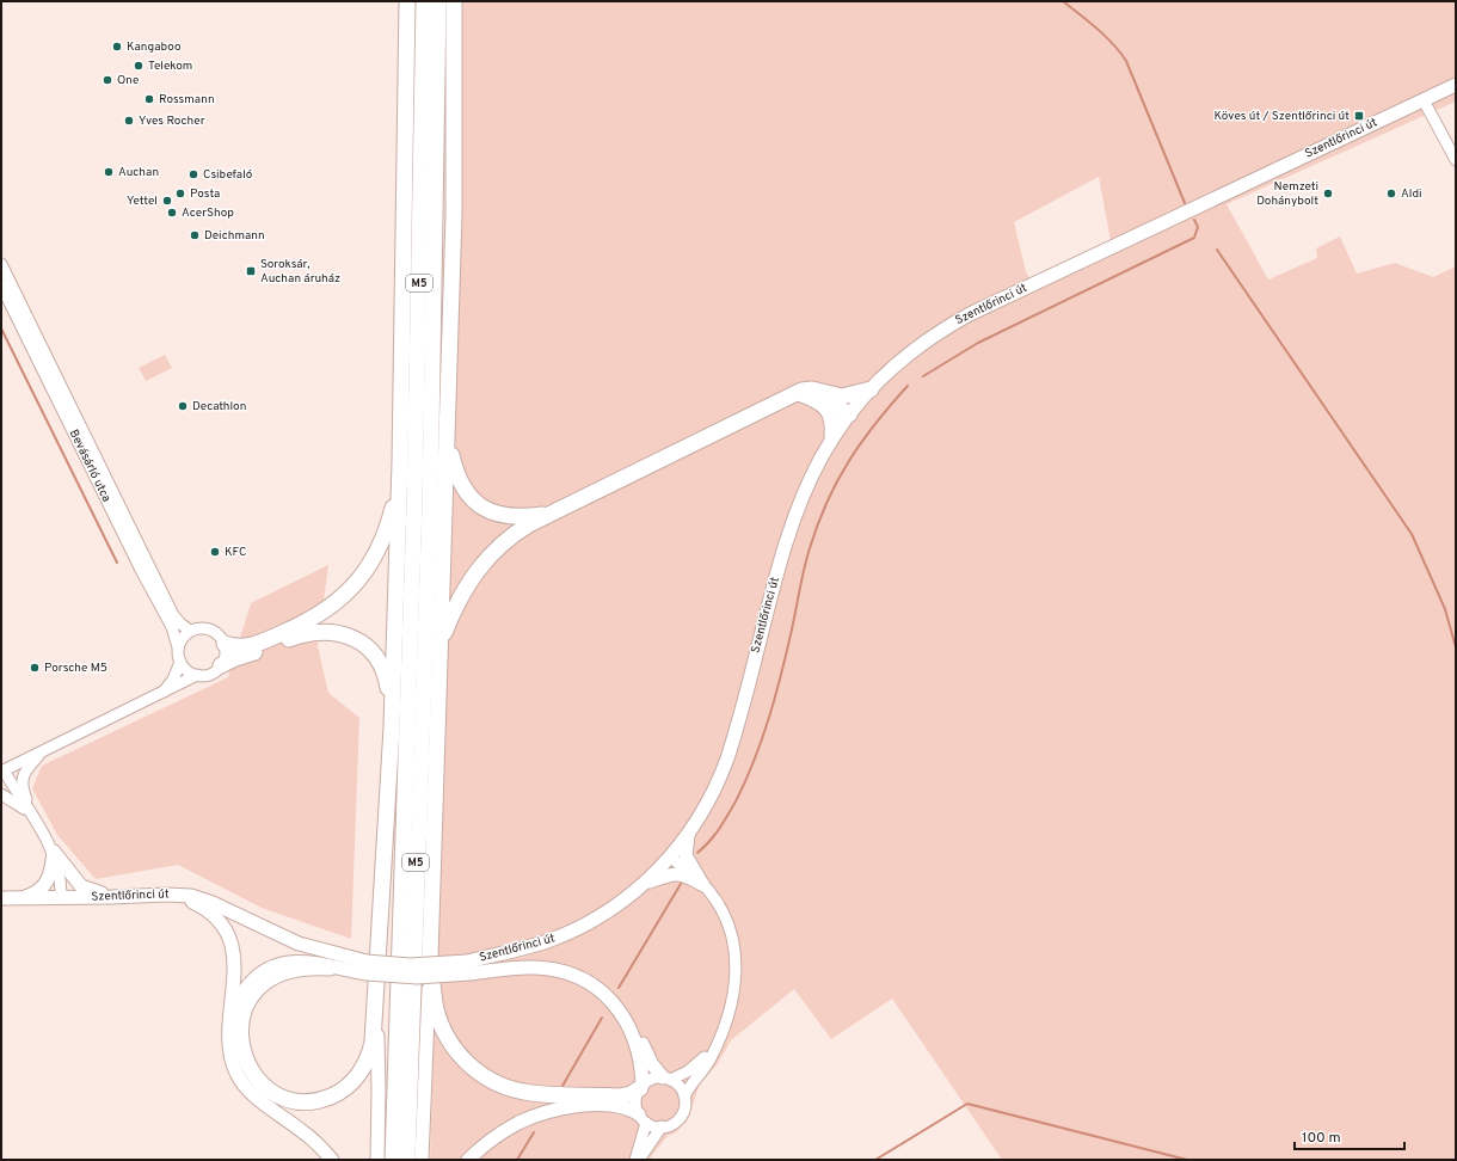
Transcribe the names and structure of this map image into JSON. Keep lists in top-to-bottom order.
{
  "streets": {
    "highway": ["M5"],
    "main road": ["Szentlőrinci út"],
    "street": ["Bevásárló utca"]
  },
  "places": {
    "other": [
      "Kangaboo",
      "Telekom",
      "One",
      "Rossmann",
      "Yves Rocher",
      "Auchan",
      "Csibefaló",
      "Posta",
      "Nemzeti Dohánybolt",
      "Aldi",
      "Yettel",
      "AcerShop",
      "Deichmann",
      "Decathlon",
      "KFC",
      "Porsche M5"
    ],
    "transit": ["Köves út / Szentlőrinci út", "Soroksár, Auchan áruház"]
  },
  "scale_bar": "100 m"
}
